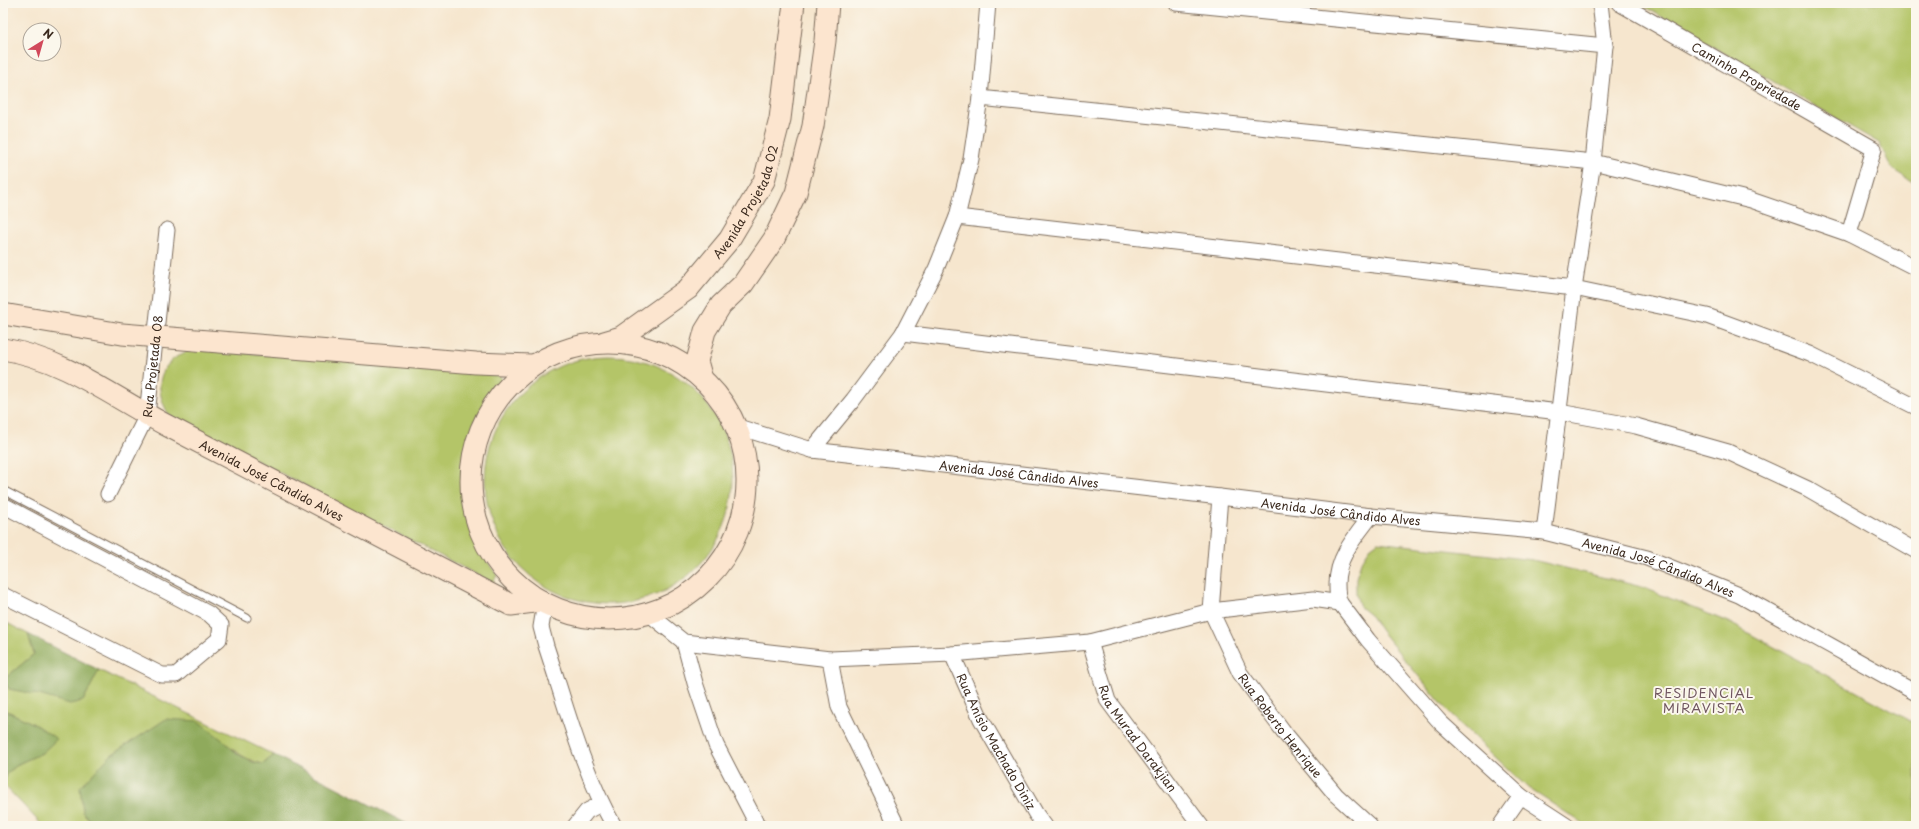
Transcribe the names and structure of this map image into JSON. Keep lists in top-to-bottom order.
{
  "streets": {
    "street": [
      "Caminho Propriedade",
      "Avenida Projetada 02",
      "Rua Projetada 08",
      "Avenida José Cândido Alves",
      "Rua Roberto Henrique",
      "Rua Murad Darakjian",
      "Rua Anísio Machado Diniz"
    ]
  },
  "crossings": [
    ["Rua Projetada 08", "Avenida José Cândido Alves"]
  ],
  "districts": ["RESIDENCIAL MIRAVISTA"],
  "north": "top right"
}
